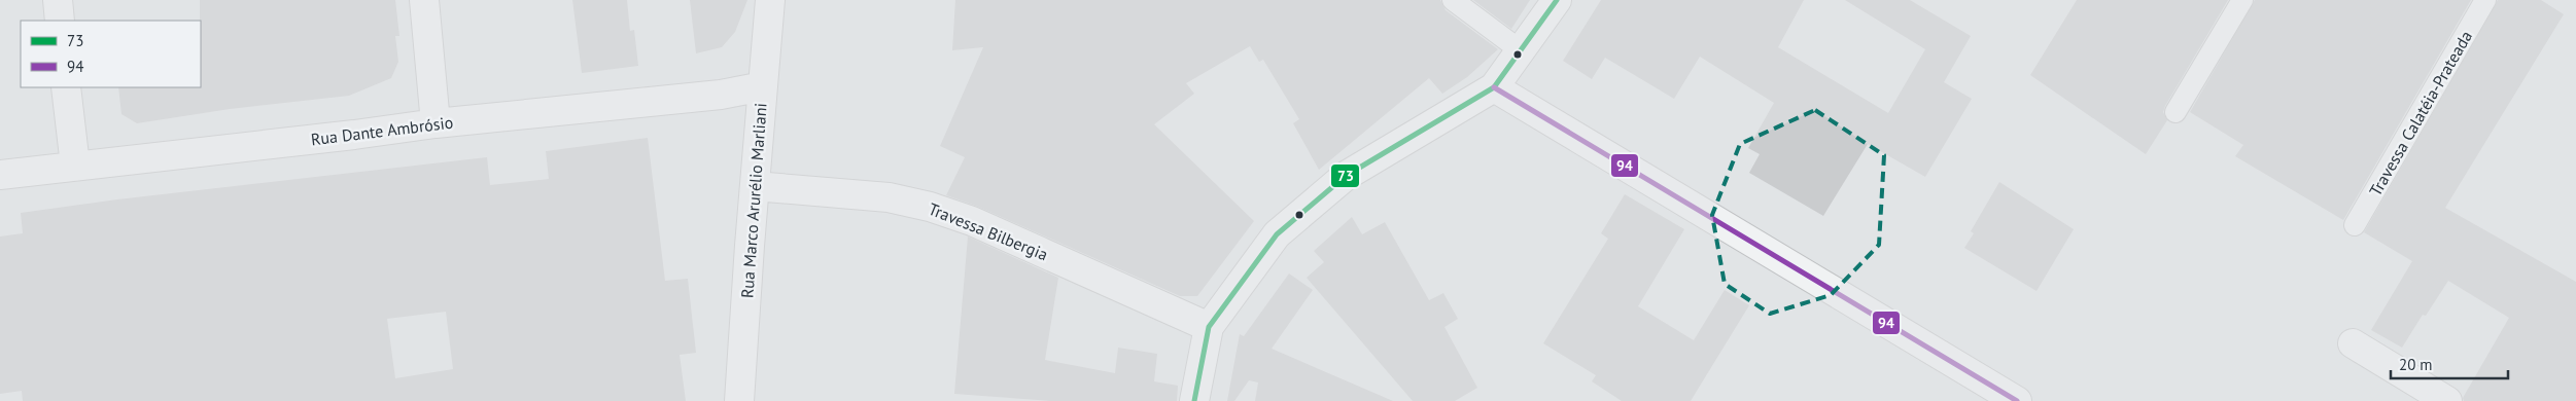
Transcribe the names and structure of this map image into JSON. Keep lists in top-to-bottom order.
{
  "streets": {
    "street": ["Rua Dante Ambrósio", "Rua Marco Arurélio Marliani", "Travessa Bilbergia"],
    "lane": ["Travessa Calatéia-Prateada"]
  },
  "crossings": [
    ["Rua Dante Ambrósio", "Rua Marco Arurélio Marliani"],
    ["Rua Marco Arurélio Marliani", "Travessa Bilbergia"]
  ],
  "lines": ["transit line 73", "transit line 94"],
  "legend": ["73", "94"],
  "scale_bar": "20 m"
}
